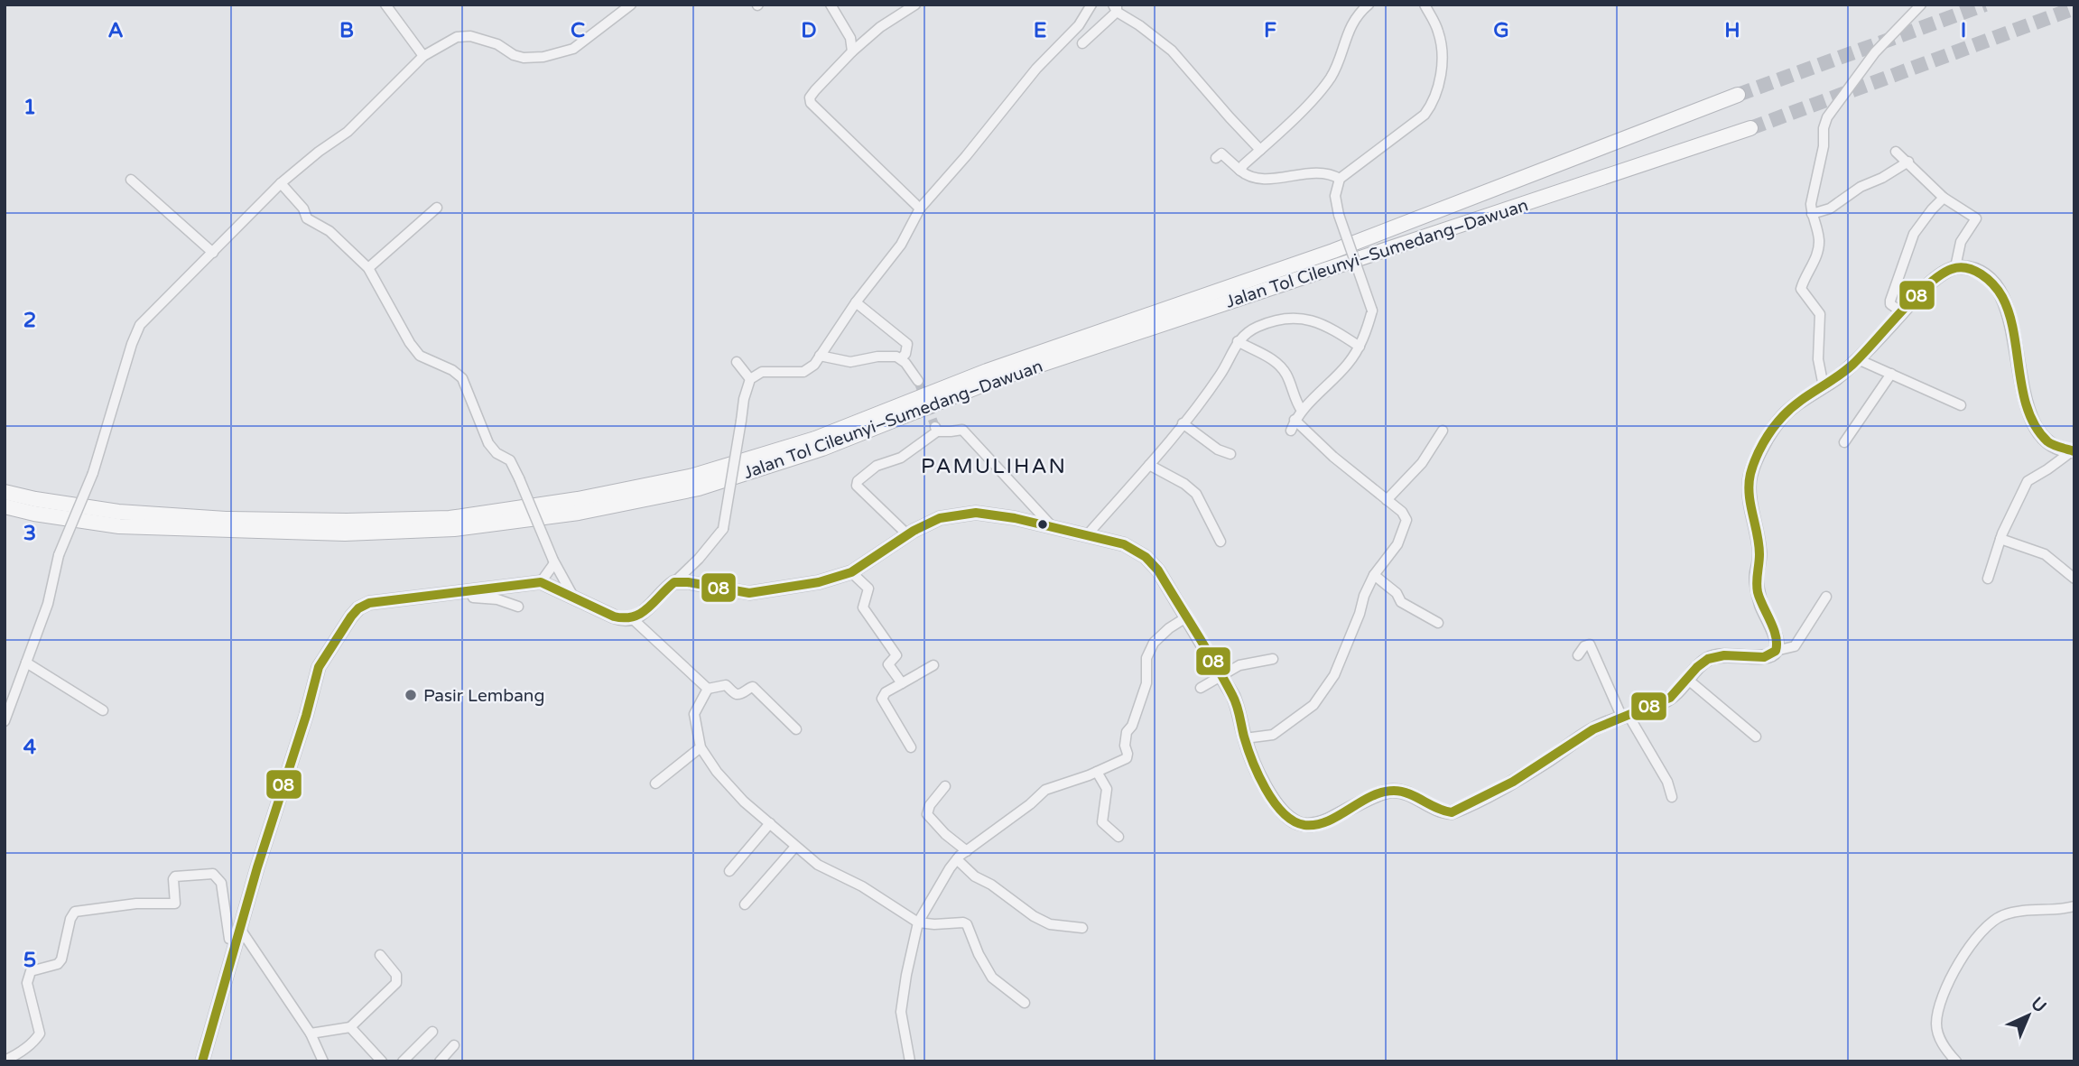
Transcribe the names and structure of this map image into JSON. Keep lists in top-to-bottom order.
{
  "streets": {
    "highway": ["Jalan Tol Cileunyi–Sumedang–Dawuan"]
  },
  "districts": ["PAMULIHAN"],
  "places": ["Pasir Lembang"],
  "lines": ["transit line 08"],
  "north": "top right",
  "grid": {
    "columns": [
      "A",
      "B",
      "C",
      "D",
      "E",
      "F",
      "G",
      "H",
      "I"
    ],
    "rows": [
      "1",
      "2",
      "3",
      "4",
      "5"
    ]
  }
}
